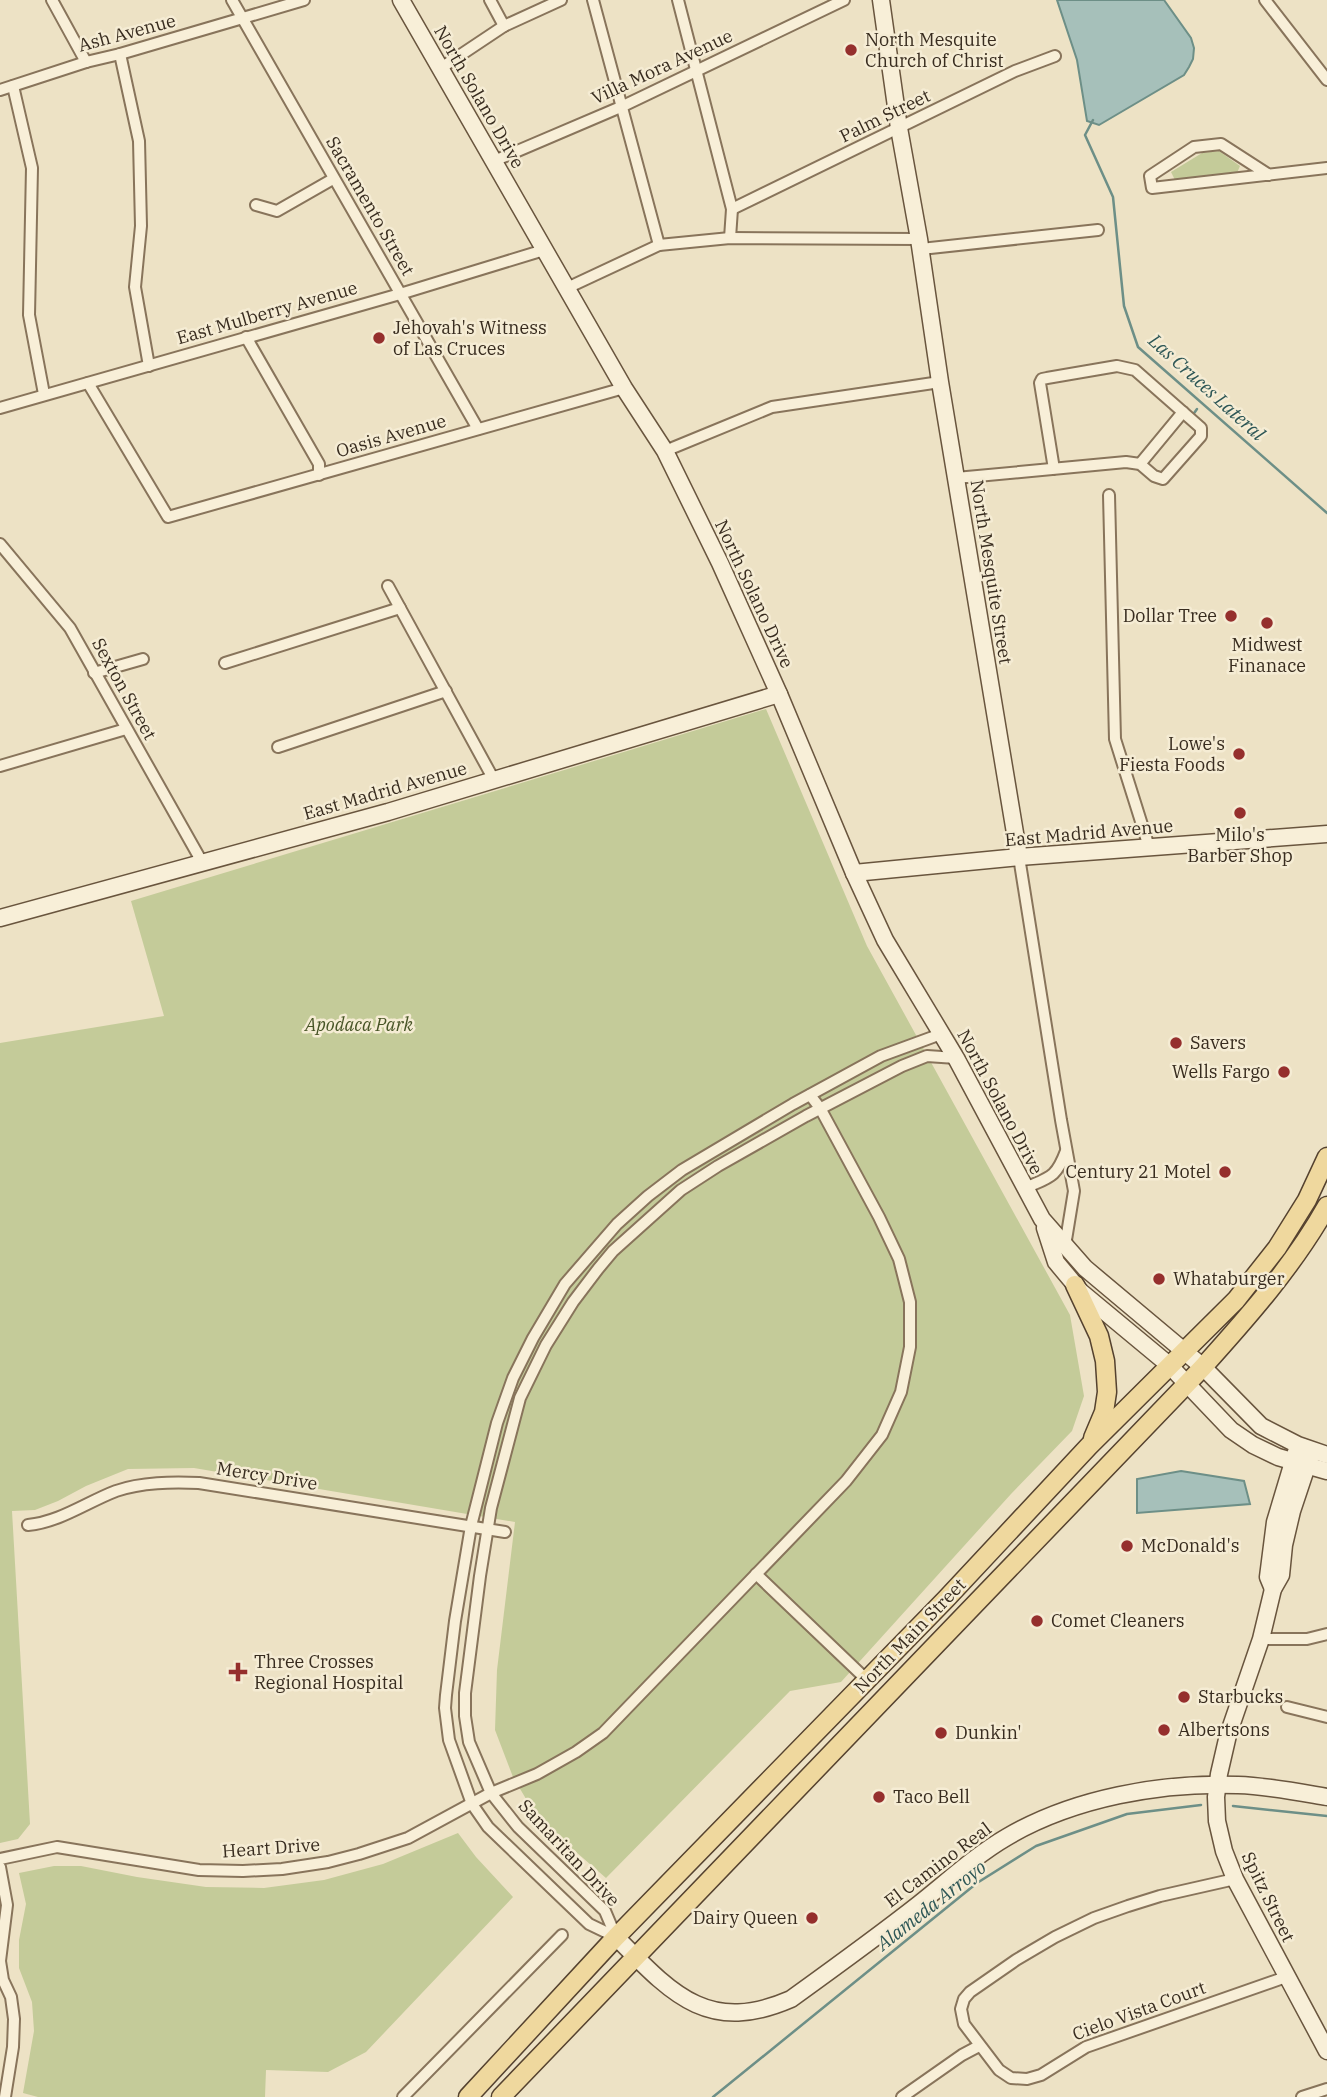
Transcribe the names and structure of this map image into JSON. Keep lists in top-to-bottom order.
{
  "streets": {
    "main road": ["North Main Street"],
    "street": [
      "Ash Avenue",
      "Villa Mora Avenue",
      "North Solano Drive",
      "Palm Street",
      "Sacramento Street",
      "East Mulberry Avenue",
      "Oasis Avenue",
      "North Mesquite Street",
      "Sexton Street",
      "East Madrid Avenue",
      "Mercy Drive",
      "Heart Drive",
      "Samaritan Drive",
      "El Camino Real",
      "Spitz Street",
      "Cielo Vista Court"
    ]
  },
  "crossings": [
    ["Ash Avenue", "Sacramento Street"],
    ["Villa Mora Avenue", "North Solano Drive"],
    ["North Solano Drive", "East Mulberry Avenue"],
    ["North Solano Drive", "Oasis Avenue"],
    ["North Solano Drive", "North Mesquite Street"],
    ["North Solano Drive", "East Madrid Avenue"],
    ["North Solano Drive", "North Main Street"],
    ["North Solano Drive", "Samaritan Drive"],
    ["North Solano Drive", "Spitz Street"],
    ["Palm Street", "North Mesquite Street"],
    ["Sacramento Street", "East Mulberry Avenue"],
    ["Sacramento Street", "Oasis Avenue"],
    ["East Mulberry Avenue", "Oasis Avenue"],
    ["North Mesquite Street", "East Madrid Avenue"],
    ["Sexton Street", "East Madrid Avenue"],
    ["Mercy Drive", "Samaritan Drive"],
    ["North Main Street", "Samaritan Drive"],
    ["North Main Street", "El Camino Real"],
    ["Heart Drive", "Samaritan Drive"],
    ["Samaritan Drive", "El Camino Real"],
    ["El Camino Real", "Spitz Street"],
    ["Spitz Street", "Cielo Vista Court"]
  ],
  "water": ["Las Cruces Lateral", "Alameda Arroyo"],
  "parks": ["Apodaca Park"],
  "places": {
    "other": [
      "North Mesquite Church of Christ",
      "Jehovah's Witness of Las Cruces",
      "Dollar Tree",
      "Midwest Finanace",
      "Lowe's Fiesta Foods",
      "Milo's Barber Shop",
      "Savers",
      "Wells Fargo",
      "Century 21 Motel",
      "Whataburger",
      "McDonald's",
      "Comet Cleaners",
      "Starbucks",
      "Albertsons",
      "Dunkin'",
      "Taco Bell",
      "Dairy Queen"
    ],
    "health": ["Three Crosses Regional Hospital"]
  }
}
